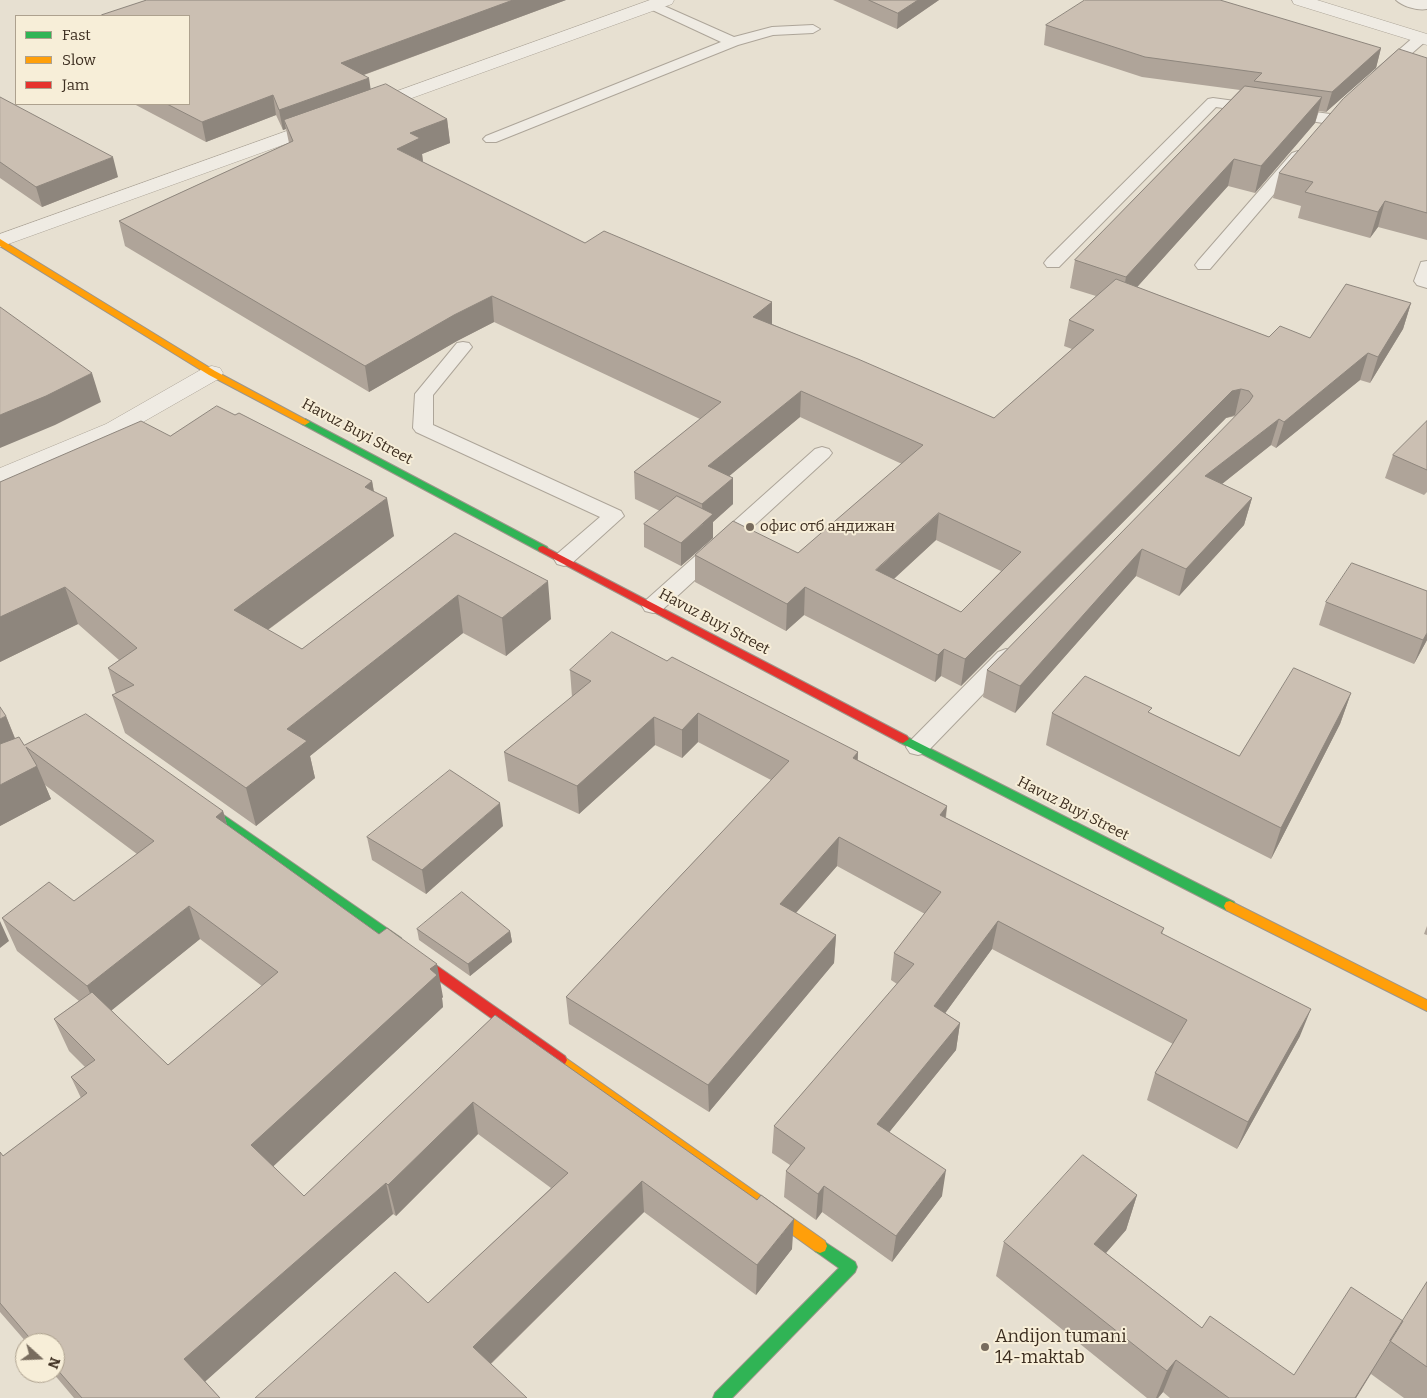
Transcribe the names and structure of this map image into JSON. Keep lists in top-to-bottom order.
{
  "streets": {
    "main road": ["Havuz Buyi Street"]
  },
  "places": ["офис отб андижан", "Andijon tumani 14-maktab"],
  "legend": ["Fast", "Slow", "Jam"],
  "north": "right"
}
